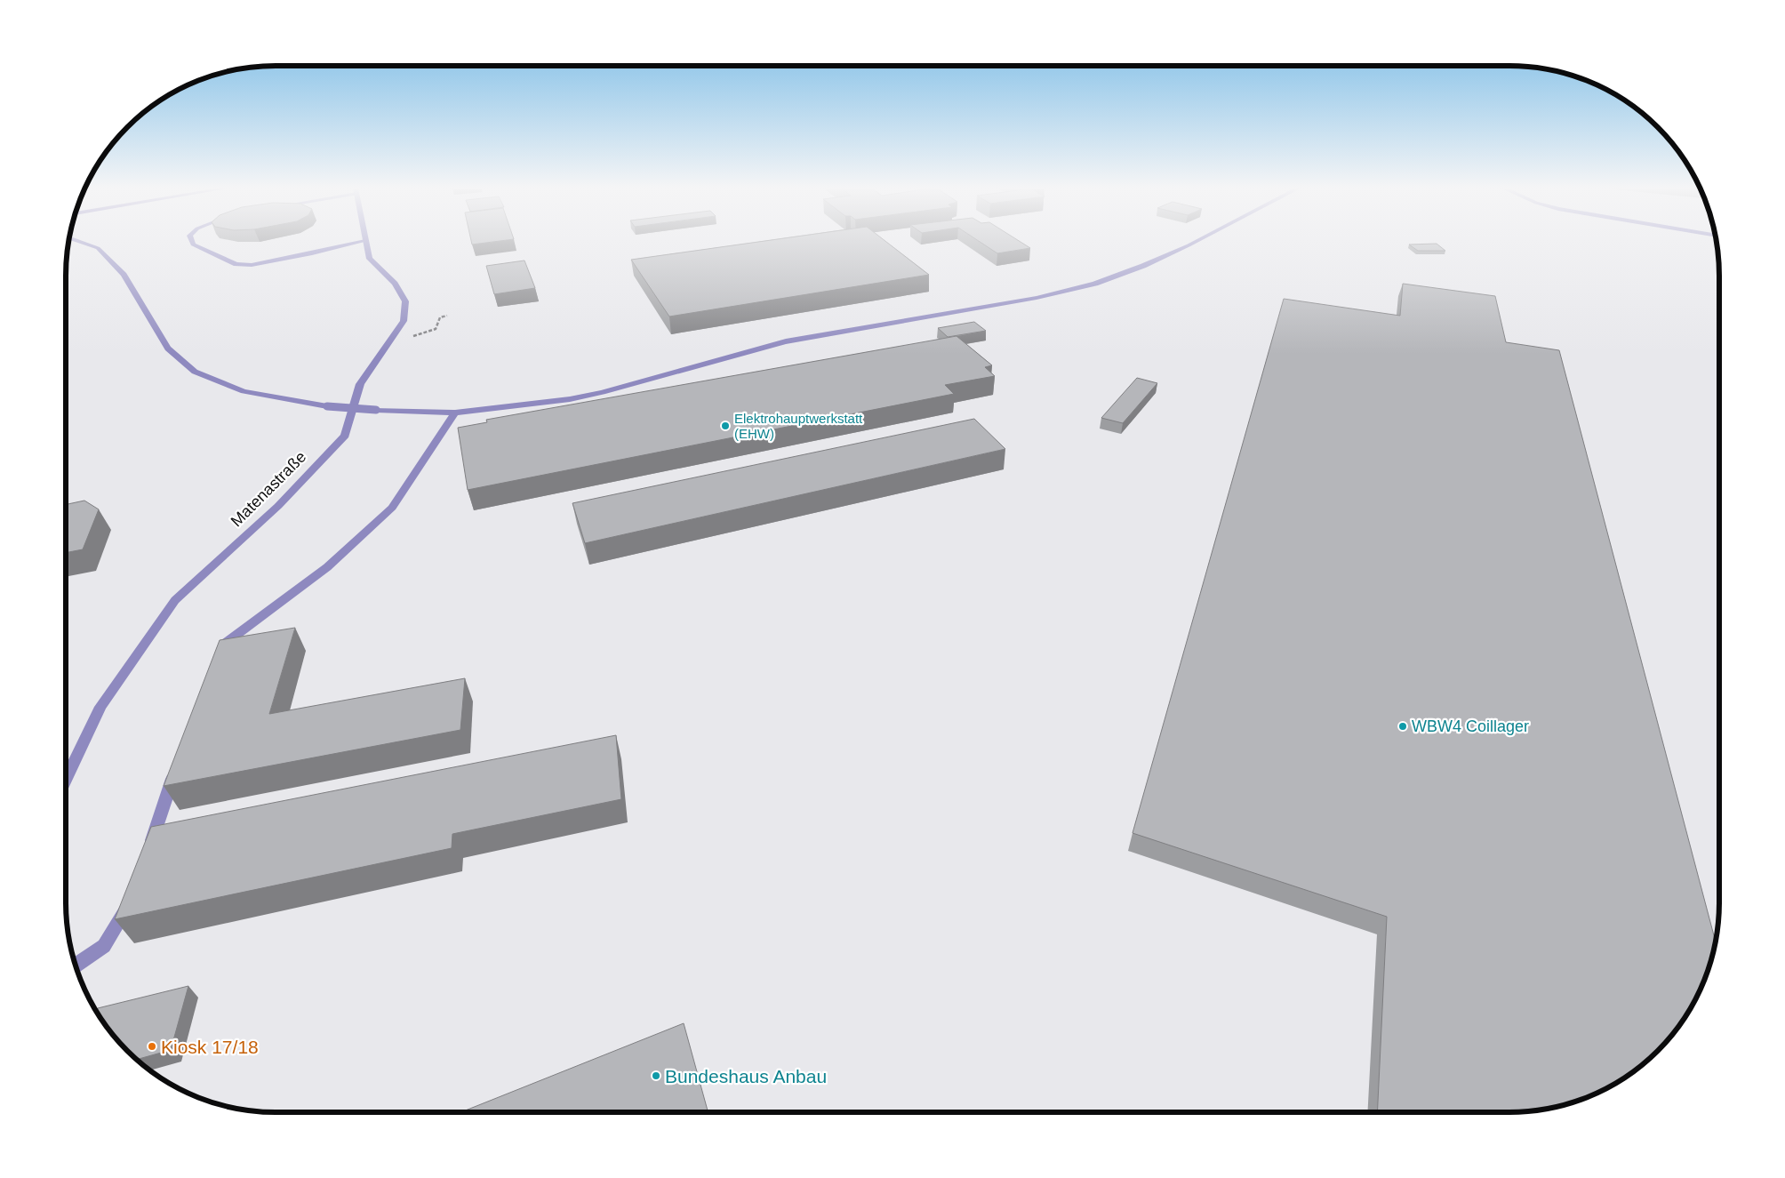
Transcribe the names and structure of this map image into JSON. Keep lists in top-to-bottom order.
{
  "streets": {
    "street": ["Matenastraße"]
  },
  "places": [
    "Elektrohauptwerkstatt (EHW)",
    "WBW4 Coillager",
    "Kiosk 17/18",
    "Bundeshaus Anbau"
  ]
}
